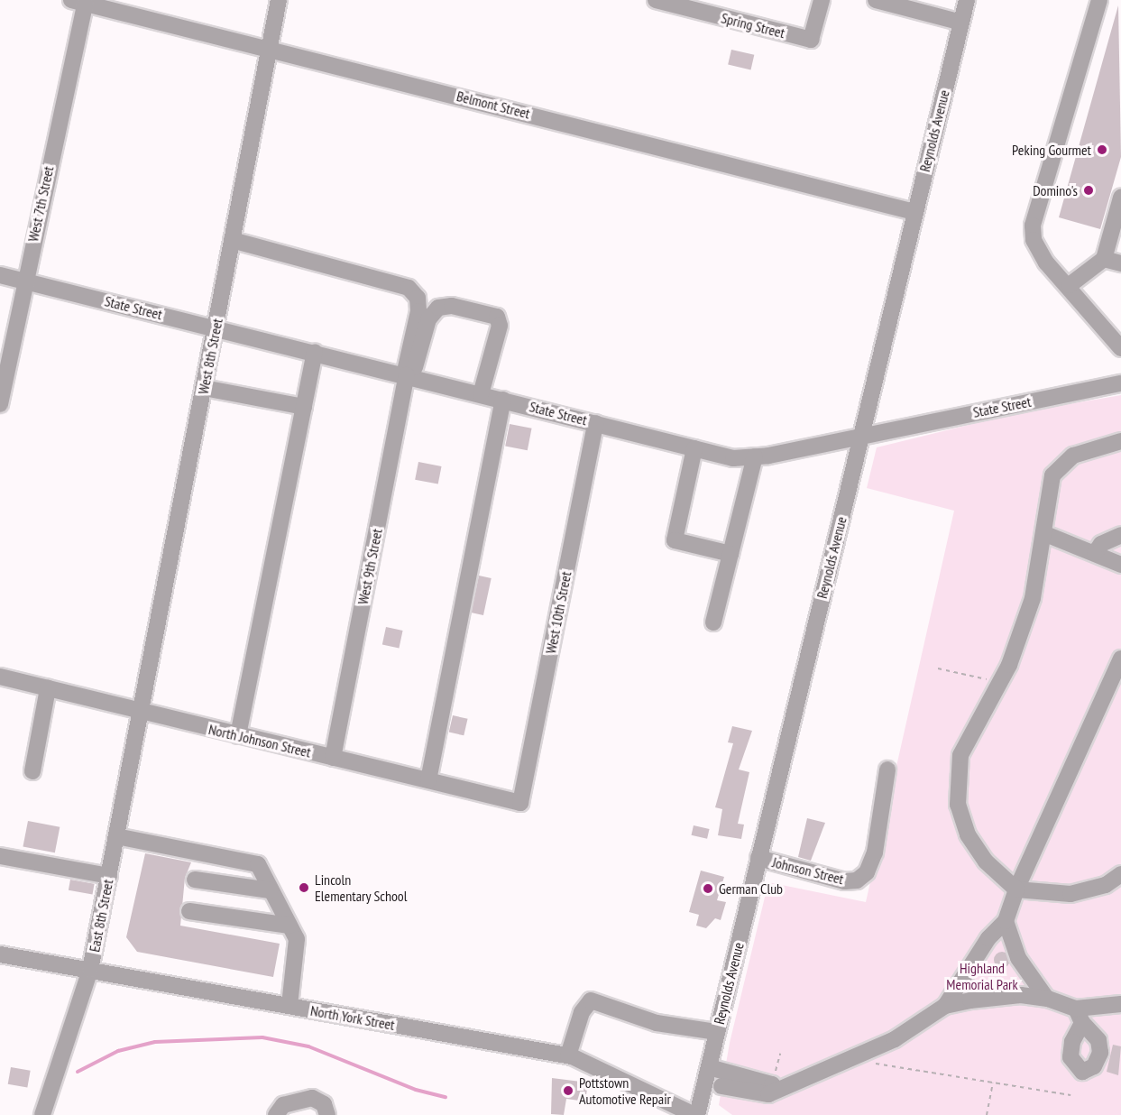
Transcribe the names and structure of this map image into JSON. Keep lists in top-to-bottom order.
{
  "streets": {
    "street": [
      "Spring Street",
      "Belmont Street",
      "Reynolds Avenue",
      "West 7th Street",
      "State Street",
      "West 8th Street",
      "West 9th Street",
      "West 10th Street",
      "North Johnson Street",
      "Johnson Street",
      "East 8th Street",
      "North York Street"
    ]
  },
  "crossings": [
    ["Belmont Street", "Reynolds Avenue"],
    ["Belmont Street", "West 7th Street"],
    ["Belmont Street", "West 8th Street"],
    ["Reynolds Avenue", "State Street"],
    ["Reynolds Avenue", "Johnson Street"],
    ["Reynolds Avenue", "North York Street"],
    ["West 7th Street", "State Street"],
    ["State Street", "West 8th Street"],
    ["State Street", "West 9th Street"],
    ["State Street", "West 10th Street"],
    ["West 8th Street", "North Johnson Street"],
    ["West 8th Street", "East 8th Street"],
    ["West 9th Street", "North Johnson Street"],
    ["West 10th Street", "North Johnson Street"],
    ["North Johnson Street", "East 8th Street"],
    ["East 8th Street", "North York Street"]
  ],
  "parks": ["Highland Memorial Park"],
  "places": [
    "Peking Gourmet",
    "Domino's",
    "Lincoln Elementary School",
    "German Club",
    "Pottstown Automotive Repair"
  ]
}
